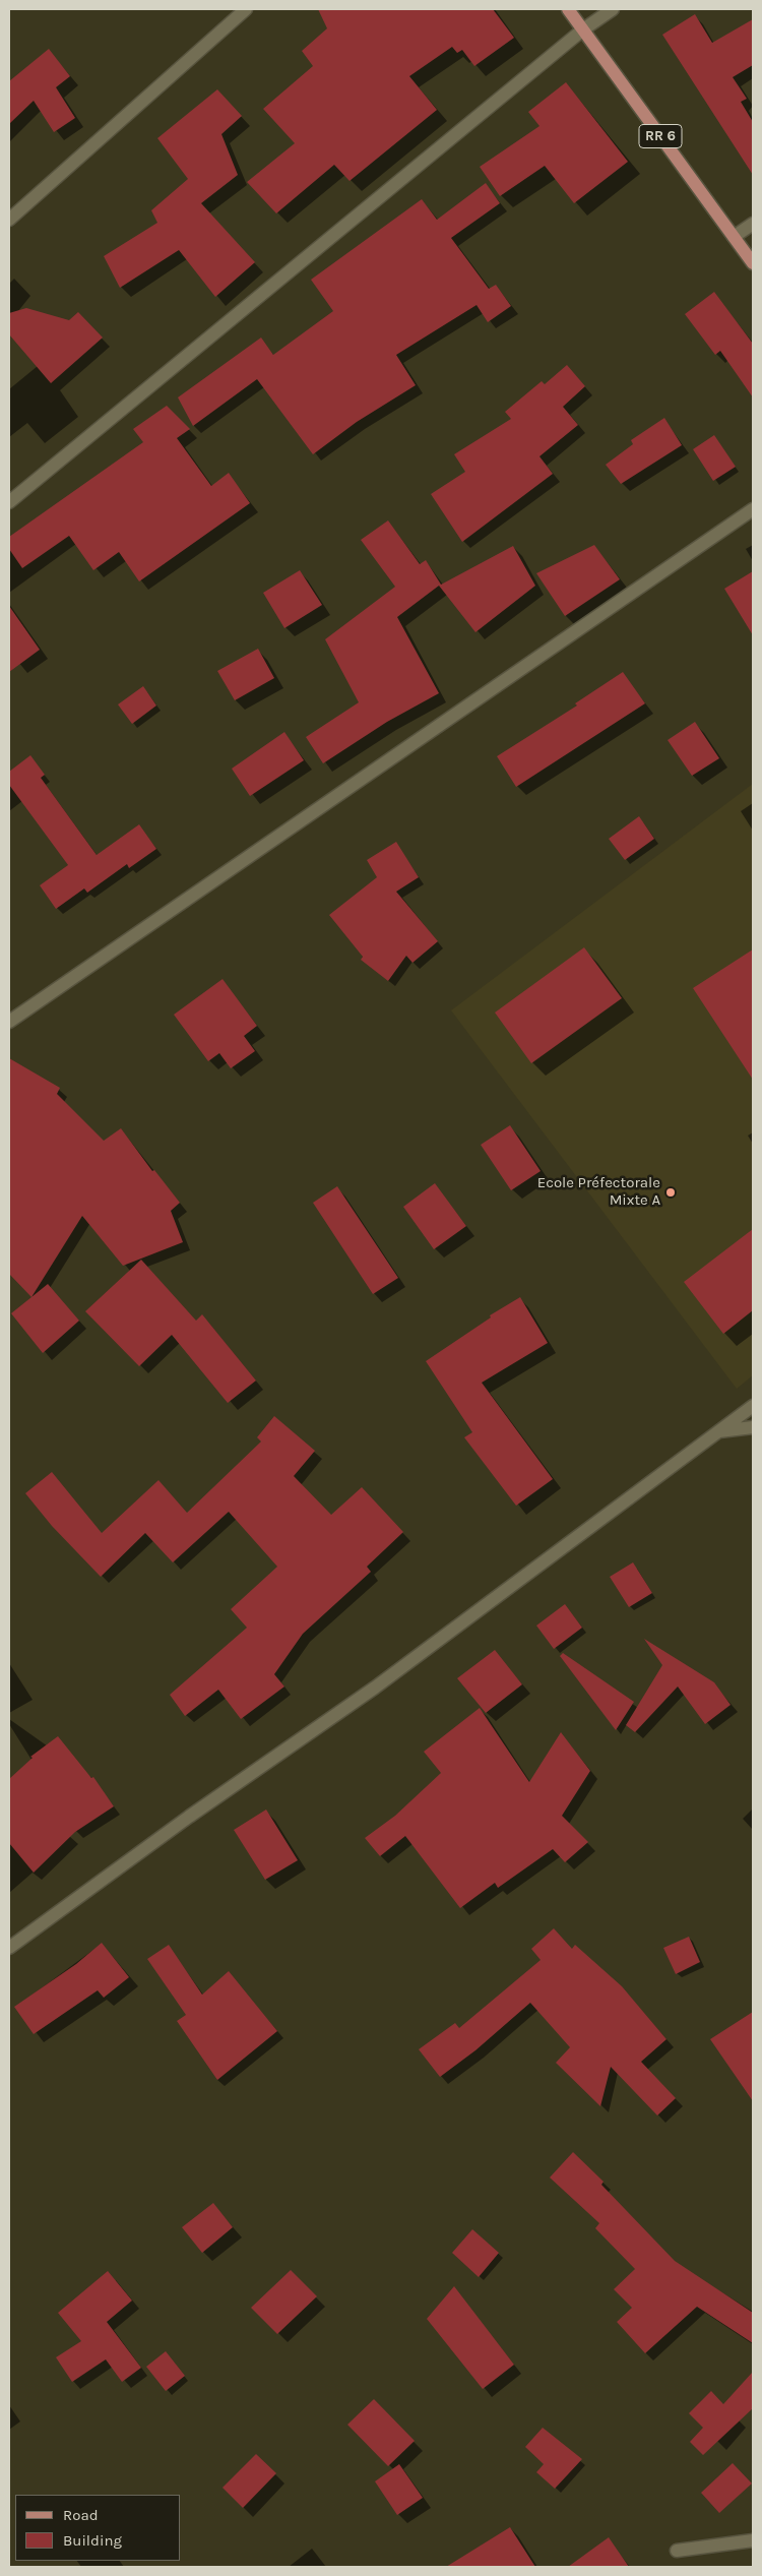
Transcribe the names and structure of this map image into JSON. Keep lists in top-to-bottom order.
{
  "streets": {
    "main road": ["RR 6"]
  },
  "places": ["Ecole Préfectorale Mixte A"],
  "legend": ["Road", "Building"]
}
